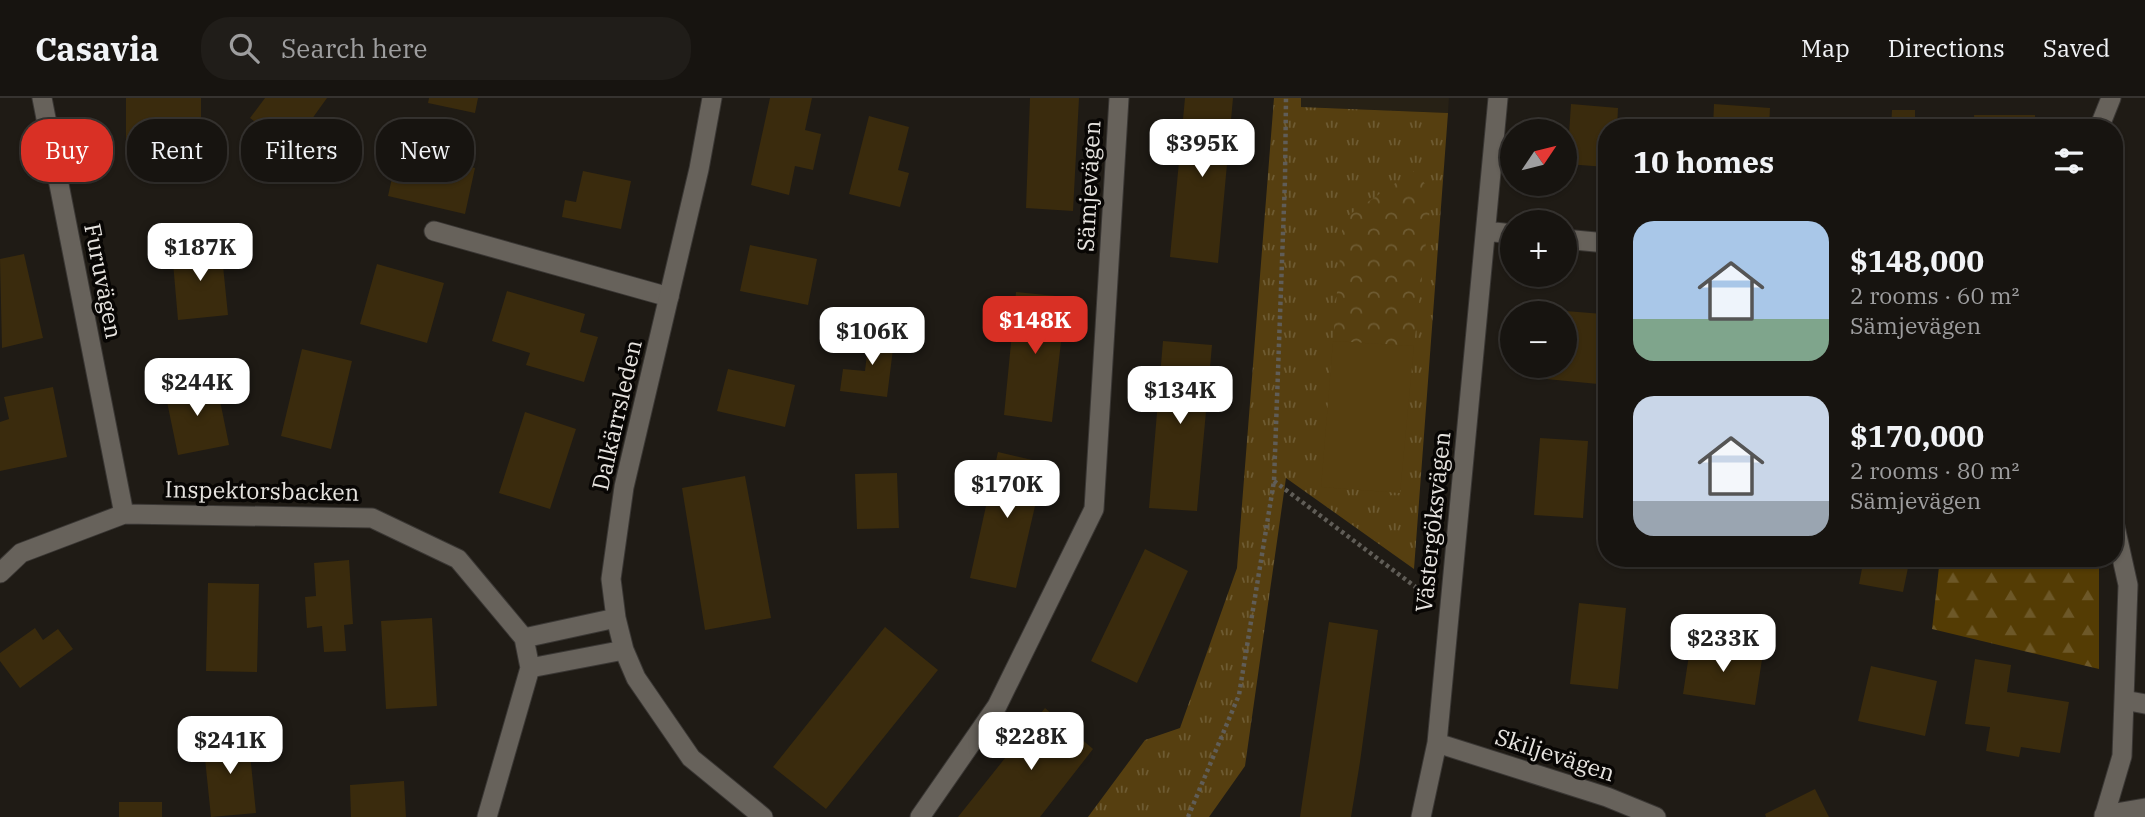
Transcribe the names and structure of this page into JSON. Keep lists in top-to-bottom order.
{
  "streets": {
    "street": [
      "Sämjevägen",
      "Furuvägen",
      "Dalkärrsleden",
      "Inspektorsbacken",
      "Västergöksvägen",
      "Skiljevägen"
    ]
  },
  "crossings": [
    ["Furuvägen", "Inspektorsbacken"],
    ["Västergöksvägen", "Skiljevägen"]
  ],
  "north": "top right",
  "page": {
    "header": "Casavia",
    "search": "Search here",
    "nav": ["Map", "Directions", "Saved"],
    "map_buttons": ["+", "−"],
    "price": [
      "$395K",
      "$187K",
      "$148K",
      "$106K",
      "$244K",
      "$134K",
      "$170K",
      "$233K",
      "$228K",
      "$241K"
    ],
    "chip": [
      "Buy",
      "Rent",
      "Filters",
      "New"
    ],
    "heading": "10 homes",
    "list": [
      {
        "name": "$148,000",
        "note": "2 rooms · 60 m² · Sämjevägen"
      },
      {
        "name": "$170,000",
        "note": "2 rooms · 80 m² · Sämjevägen"
      }
    ]
  }
}
